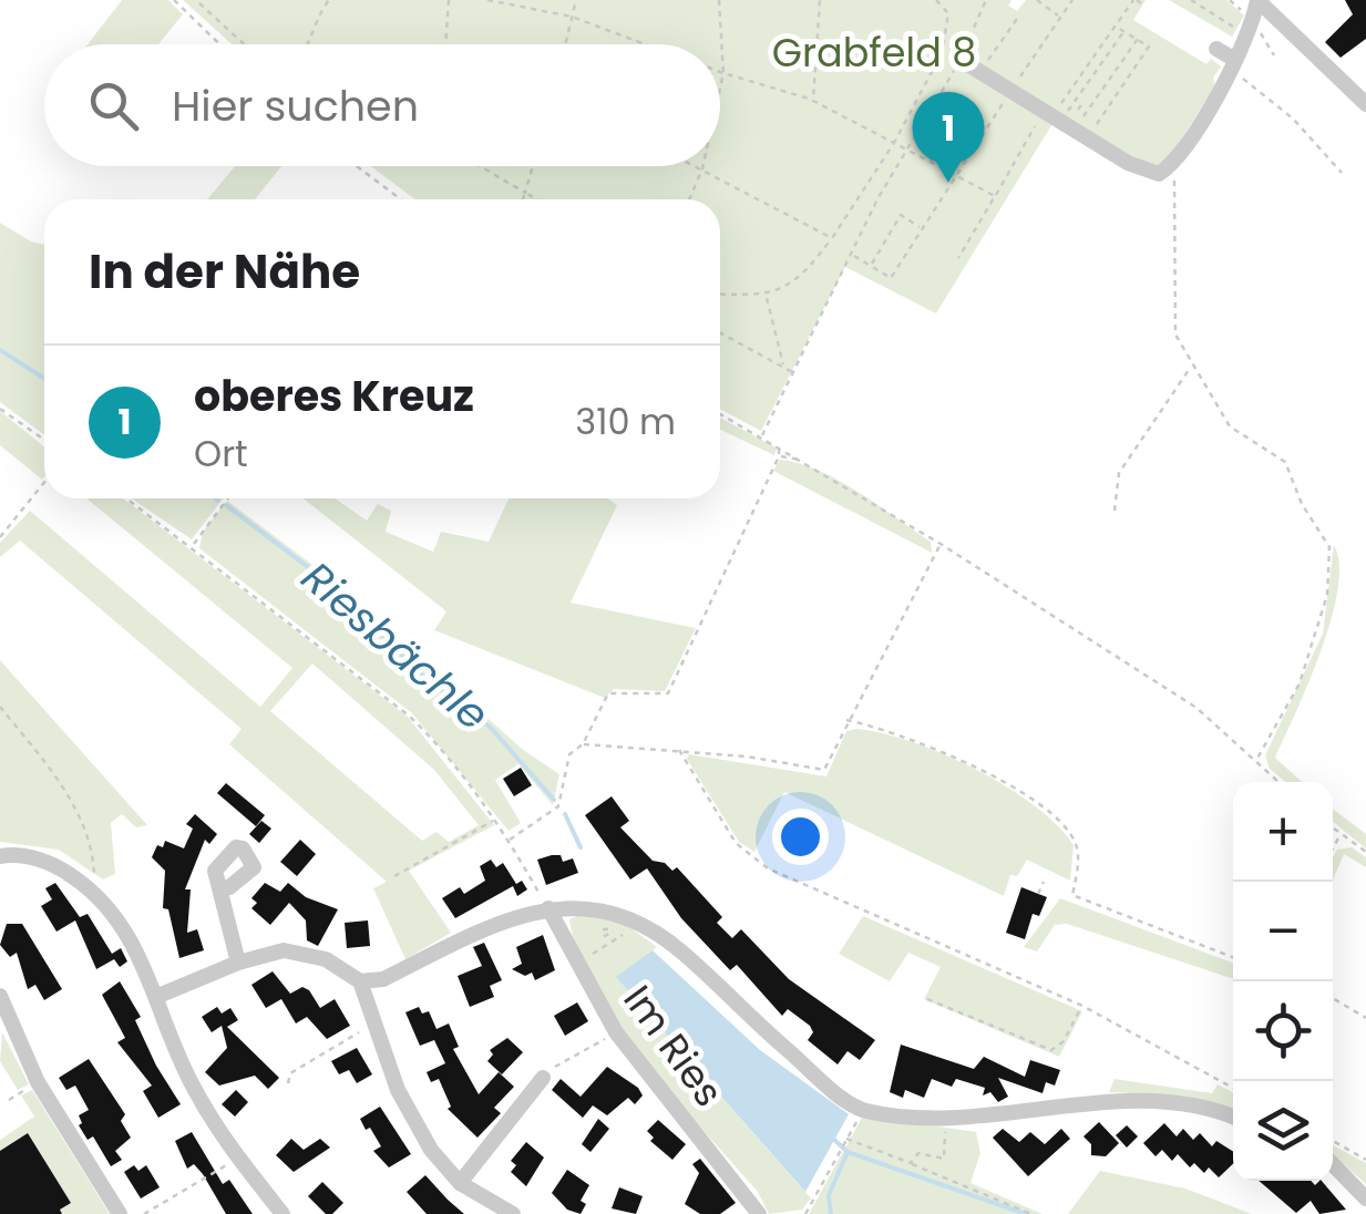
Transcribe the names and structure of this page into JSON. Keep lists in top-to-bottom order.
{
  "streets": {
    "street": ["Im Ries"]
  },
  "water": ["Riesbächle"],
  "parks": ["Grabfeld 8"],
  "page": {
    "search": "Hier suchen",
    "pins": "1",
    "heading": "In der Nähe",
    "list": [
      {
        "mark": "1",
        "name": "oberes Kreuz",
        "note": "Ort",
        "value": "310 m"
      }
    ],
    "map_buttons": ["+", "−"]
  }
}
